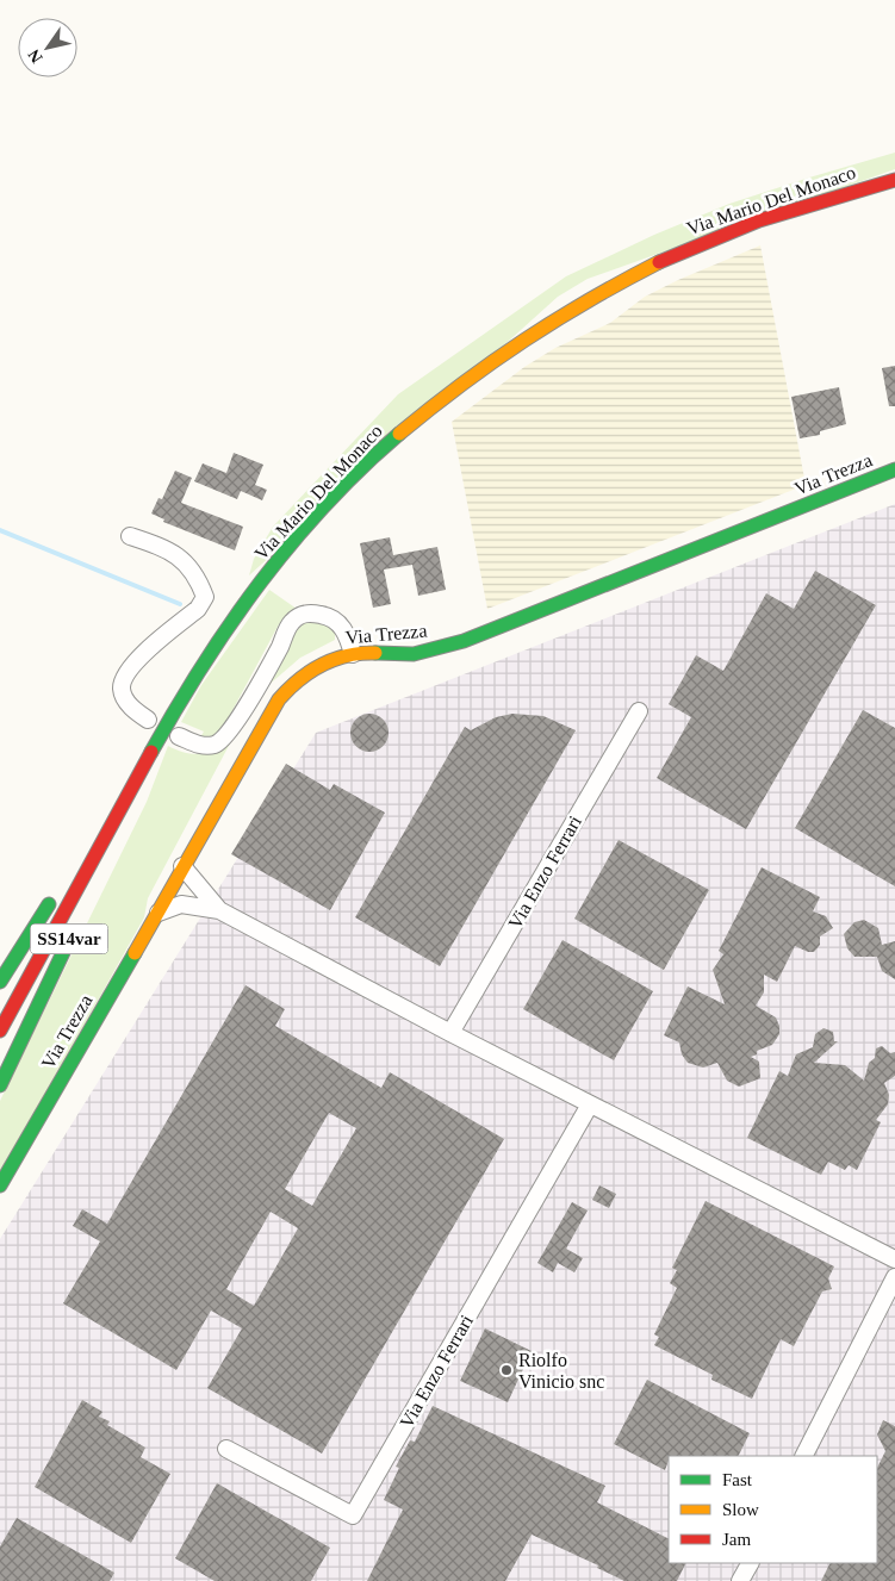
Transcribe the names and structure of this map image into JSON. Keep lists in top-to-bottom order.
{
  "streets": {
    "main road": ["Via Mario Del Monaco", "Via Trezza", "SS14var"],
    "street": ["Via Enzo Ferrari"]
  },
  "crossings": [
    ["Via Mario Del Monaco", "SS14var"]
  ],
  "places": ["Riolfo Vinicio snc"],
  "legend": ["Fast", "Slow", "Jam"],
  "north": "bottom left"
}
